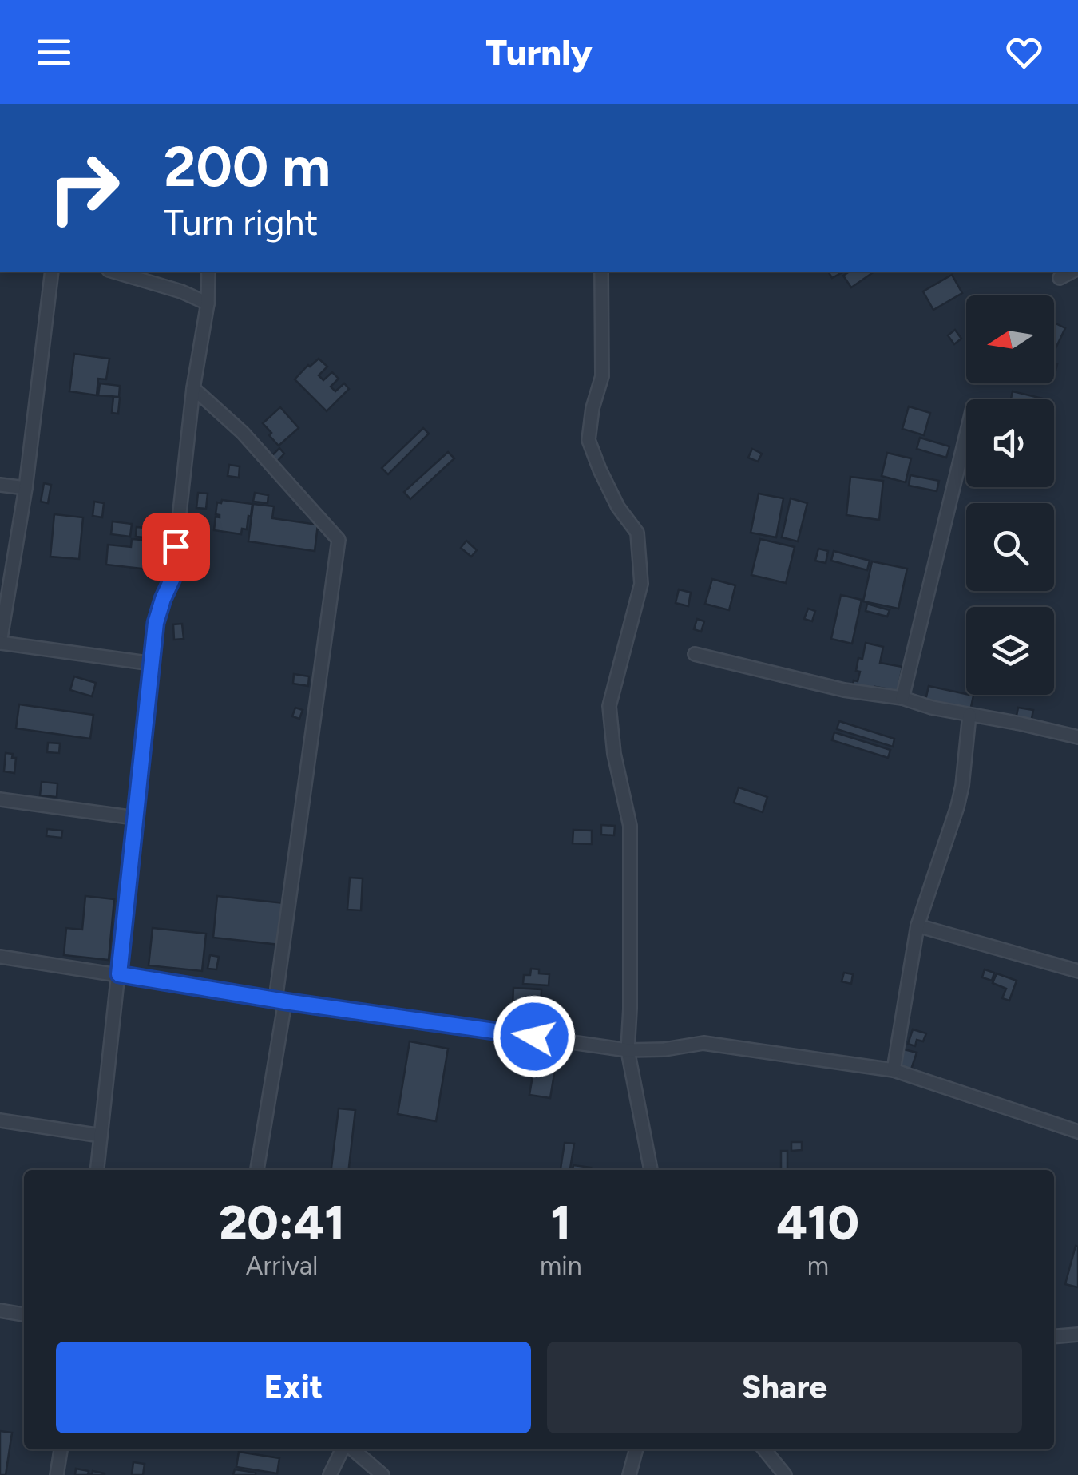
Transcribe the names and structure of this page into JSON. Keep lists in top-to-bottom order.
{
  "north": "left",
  "page": {
    "header": "Turnly",
    "turn": ["200 m", "Turn right"],
    "eta": [
      "20:41",
      "Arrival",
      "1",
      "min",
      "410",
      "m"
    ],
    "buttons": ["Exit", "Share"]
  }
}
